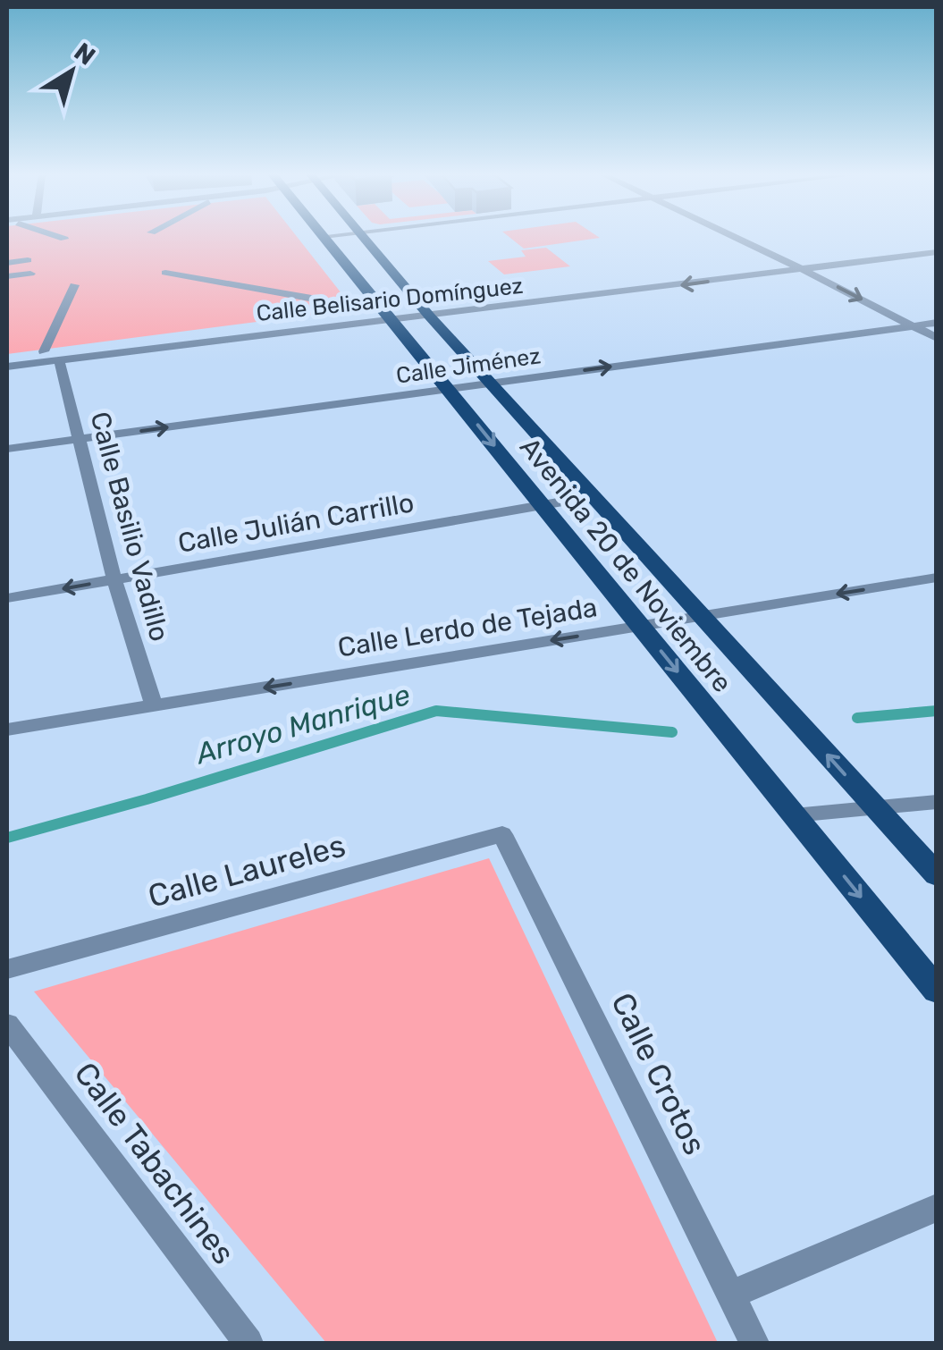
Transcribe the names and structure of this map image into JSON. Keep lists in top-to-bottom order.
{
  "streets": {
    "main road": ["Avenida 20 de Noviembre"],
    "street": [
      "Calle Belisario Domínguez",
      "Calle Jiménez",
      "Calle Julián Carrillo",
      "Calle Basilio Vadillo",
      "Calle Lerdo de Tejada",
      "Calle Laureles",
      "Calle Crotos",
      "Calle Tabachines"
    ]
  },
  "crossings": [
    ["Calle Belisario Domínguez", "Calle Basilio Vadillo"],
    ["Calle Belisario Domínguez", "Avenida 20 de Noviembre"],
    ["Calle Jiménez", "Calle Basilio Vadillo"],
    ["Calle Jiménez", "Avenida 20 de Noviembre"],
    ["Calle Julián Carrillo", "Calle Basilio Vadillo"],
    ["Calle Julián Carrillo", "Avenida 20 de Noviembre"],
    ["Calle Basilio Vadillo", "Calle Lerdo de Tejada"],
    ["Avenida 20 de Noviembre", "Calle Lerdo de Tejada"],
    ["Calle Laureles", "Calle Crotos"]
  ],
  "one_way": ["Calle Belisario Domínguez", "Calle Jiménez", "Calle Lerdo de Tejada"],
  "water": ["Arroyo Manrique"],
  "north": "top right"
}
